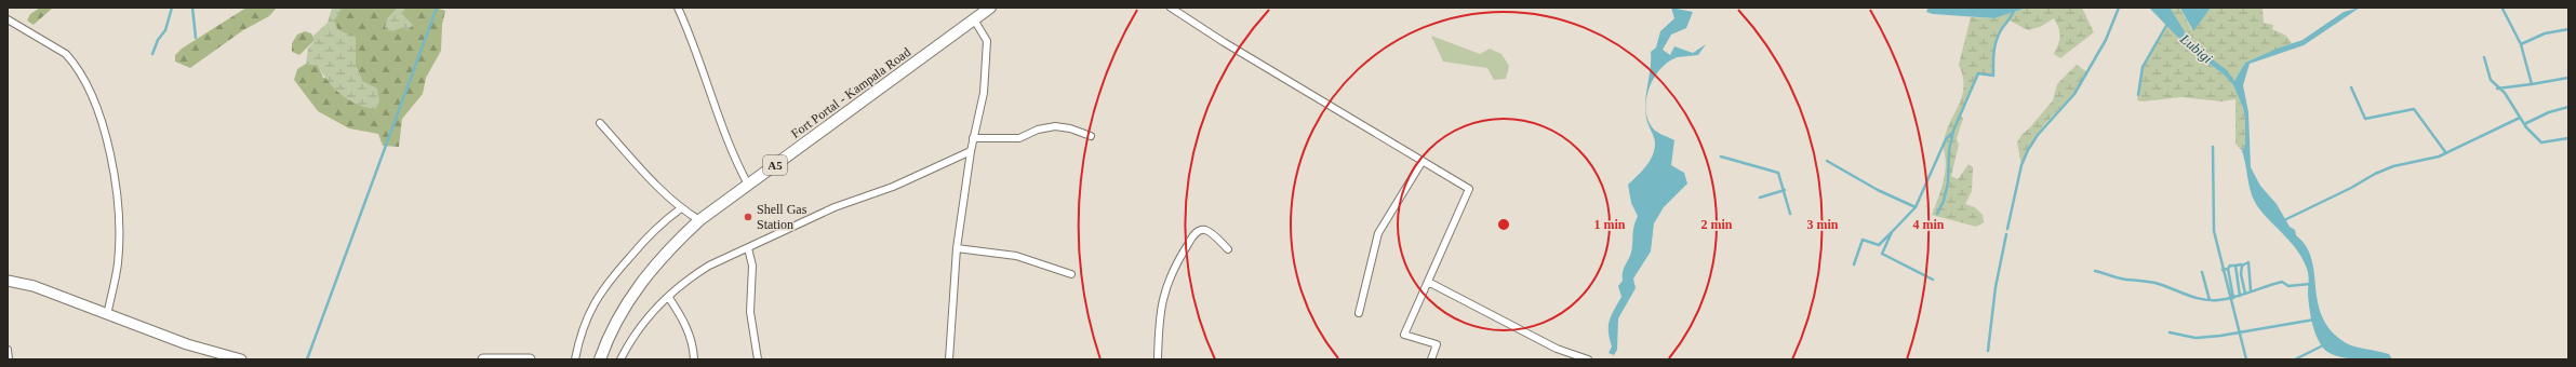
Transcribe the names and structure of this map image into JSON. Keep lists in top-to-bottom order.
{
  "streets": {
    "main road": ["Fort Portal - Kampala Road", "A5"]
  },
  "water": ["Lubigi"],
  "places": ["Shell Gas Station"],
  "rings": [
    "1 min",
    "2 min",
    "3 min",
    "4 min"
  ]
}
